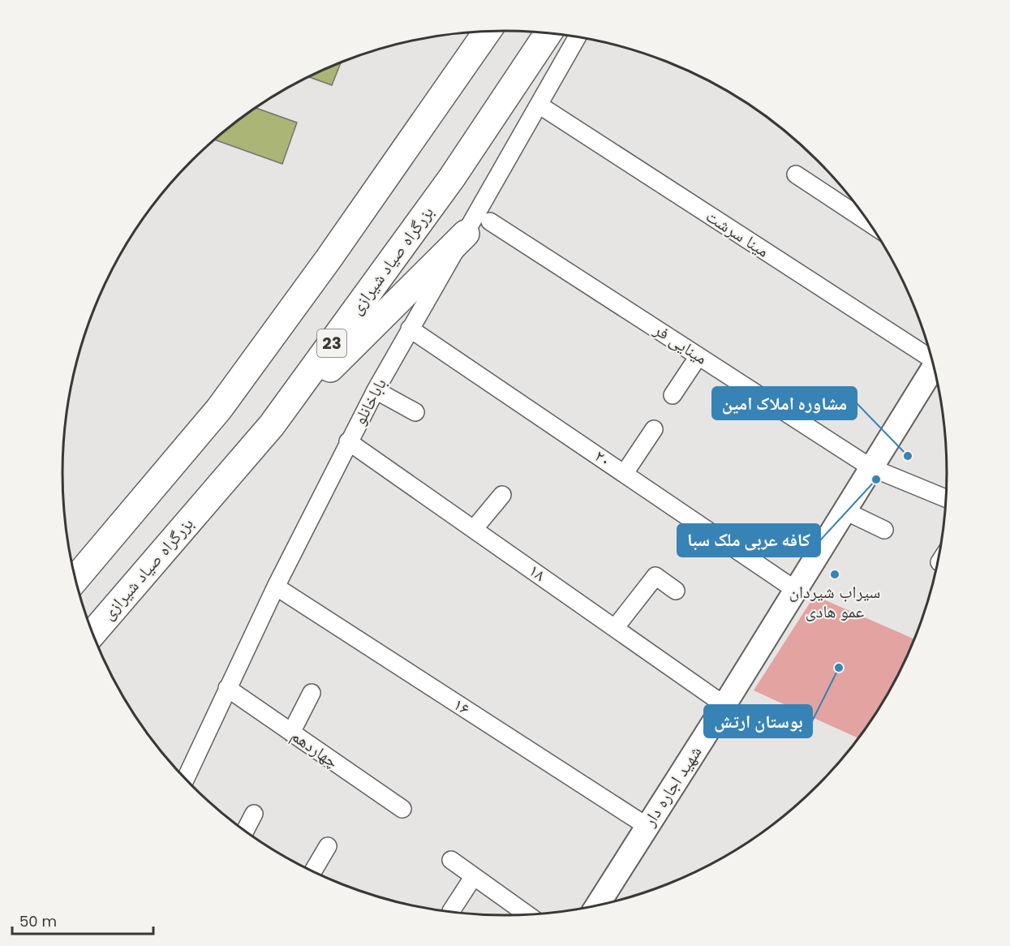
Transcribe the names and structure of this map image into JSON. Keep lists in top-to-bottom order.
{
  "streets": {
    "highway": ["بزرگراه صیاد شیرازی", "23"],
    "main road": ["شهید اجاره دار"],
    "street": [
      "مینا سرشت",
      "مینایی فر",
      "باباخانلو",
      "۲۰",
      "۱۸",
      "۱۶",
      "چهاردهم"
    ]
  },
  "crossings": [
    ["مینا سرشت", "باباخانلو"],
    ["مینایی فر", "شهید اجاره دار"],
    ["باباخانلو", "۲۰"],
    ["باباخانلو", "۱۸"],
    ["باباخانلو", "۱۶"],
    ["باباخانلو", "چهاردهم"],
    ["۲۰", "شهید اجاره دار"],
    ["۱۸", "شهید اجاره دار"],
    ["۱۶", "شهید اجاره دار"]
  ],
  "places": [
    "مشاوره املاک امین",
    "کافه عربی ملک سبا",
    "سیراب شیردان عمو هادی",
    "بوستان ارتش"
  ],
  "scale_bar": "50 m"
}
